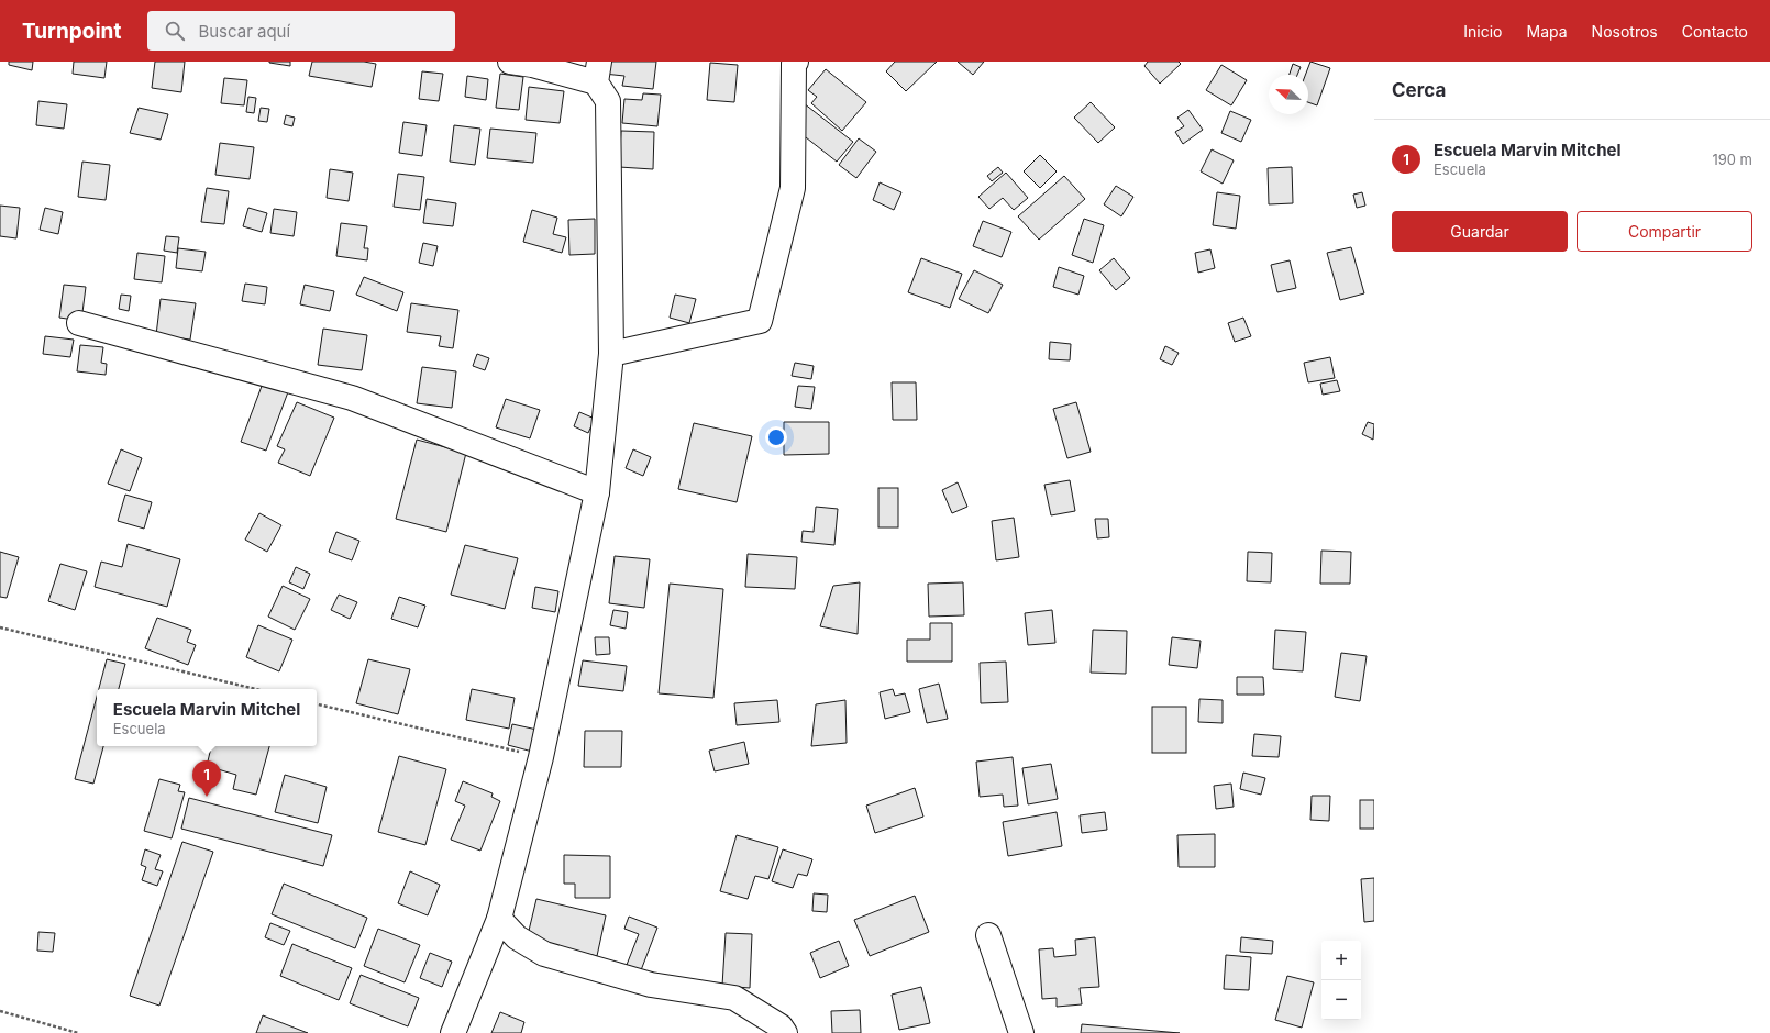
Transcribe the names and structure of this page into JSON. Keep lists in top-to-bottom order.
{
  "north": "top left",
  "page": {
    "header": "Turnpoint",
    "search": "Buscar aquí",
    "nav": [
      "Inicio",
      "Mapa",
      "Nosotros",
      "Contacto"
    ],
    "heading": "Cerca",
    "list": [
      {
        "mark": "1",
        "name": "Escuela Marvin Mitchel",
        "note": "Escuela",
        "value": "190 m"
      }
    ],
    "buttons": ["Guardar", "Compartir"],
    "popup": ["Escuela Marvin Mitchel", "Escuela"],
    "pins": "1",
    "map_buttons": ["+", "−"]
  }
}
